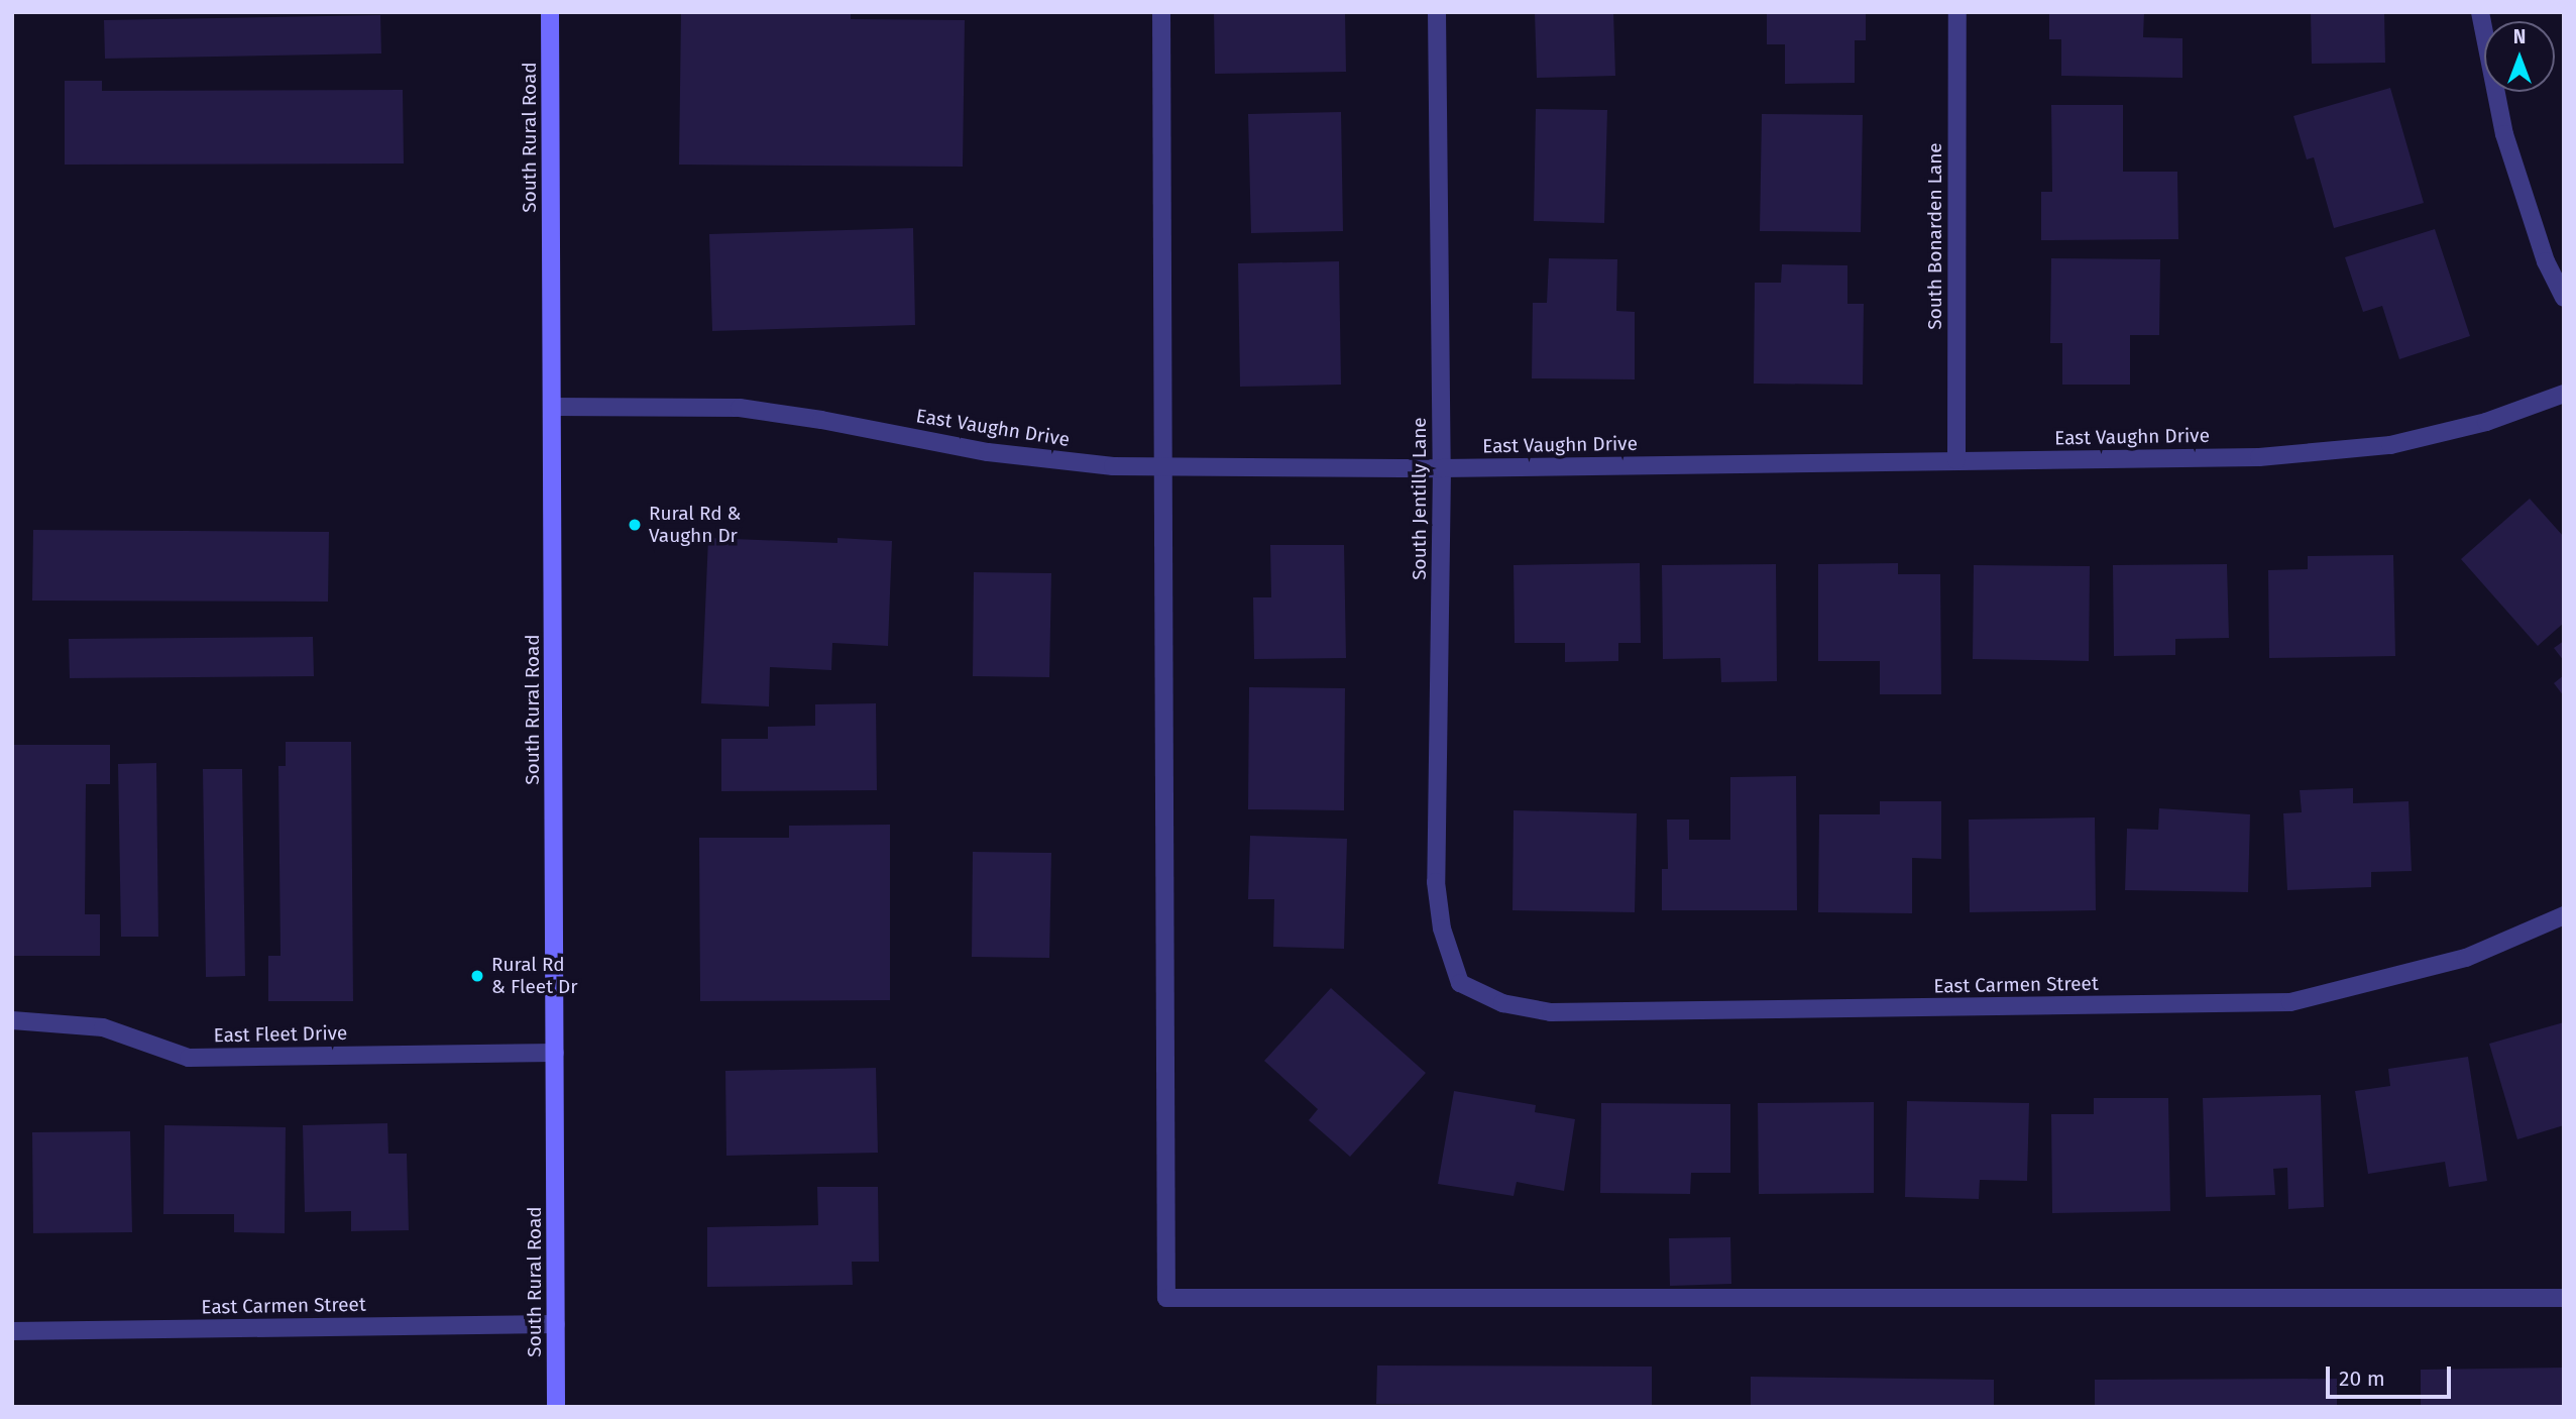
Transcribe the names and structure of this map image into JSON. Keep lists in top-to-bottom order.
{
  "streets": {
    "main road": ["South Rural Road"],
    "street": [
      "South Bonarden Lane",
      "East Vaughn Drive",
      "South Jentilly Lane",
      "East Carmen Street",
      "East Fleet Drive"
    ]
  },
  "crossings": [
    ["South Rural Road", "East Vaughn Drive"],
    ["South Rural Road", "East Carmen Street"],
    ["South Rural Road", "East Fleet Drive"],
    ["South Bonarden Lane", "East Vaughn Drive"],
    ["East Vaughn Drive", "South Jentilly Lane"],
    ["South Jentilly Lane", "East Carmen Street"]
  ],
  "places": ["Rural Rd & Vaughn Dr", "Rural Rd & Fleet Dr"],
  "scale_bar": "20 m",
  "north": "top"
}
